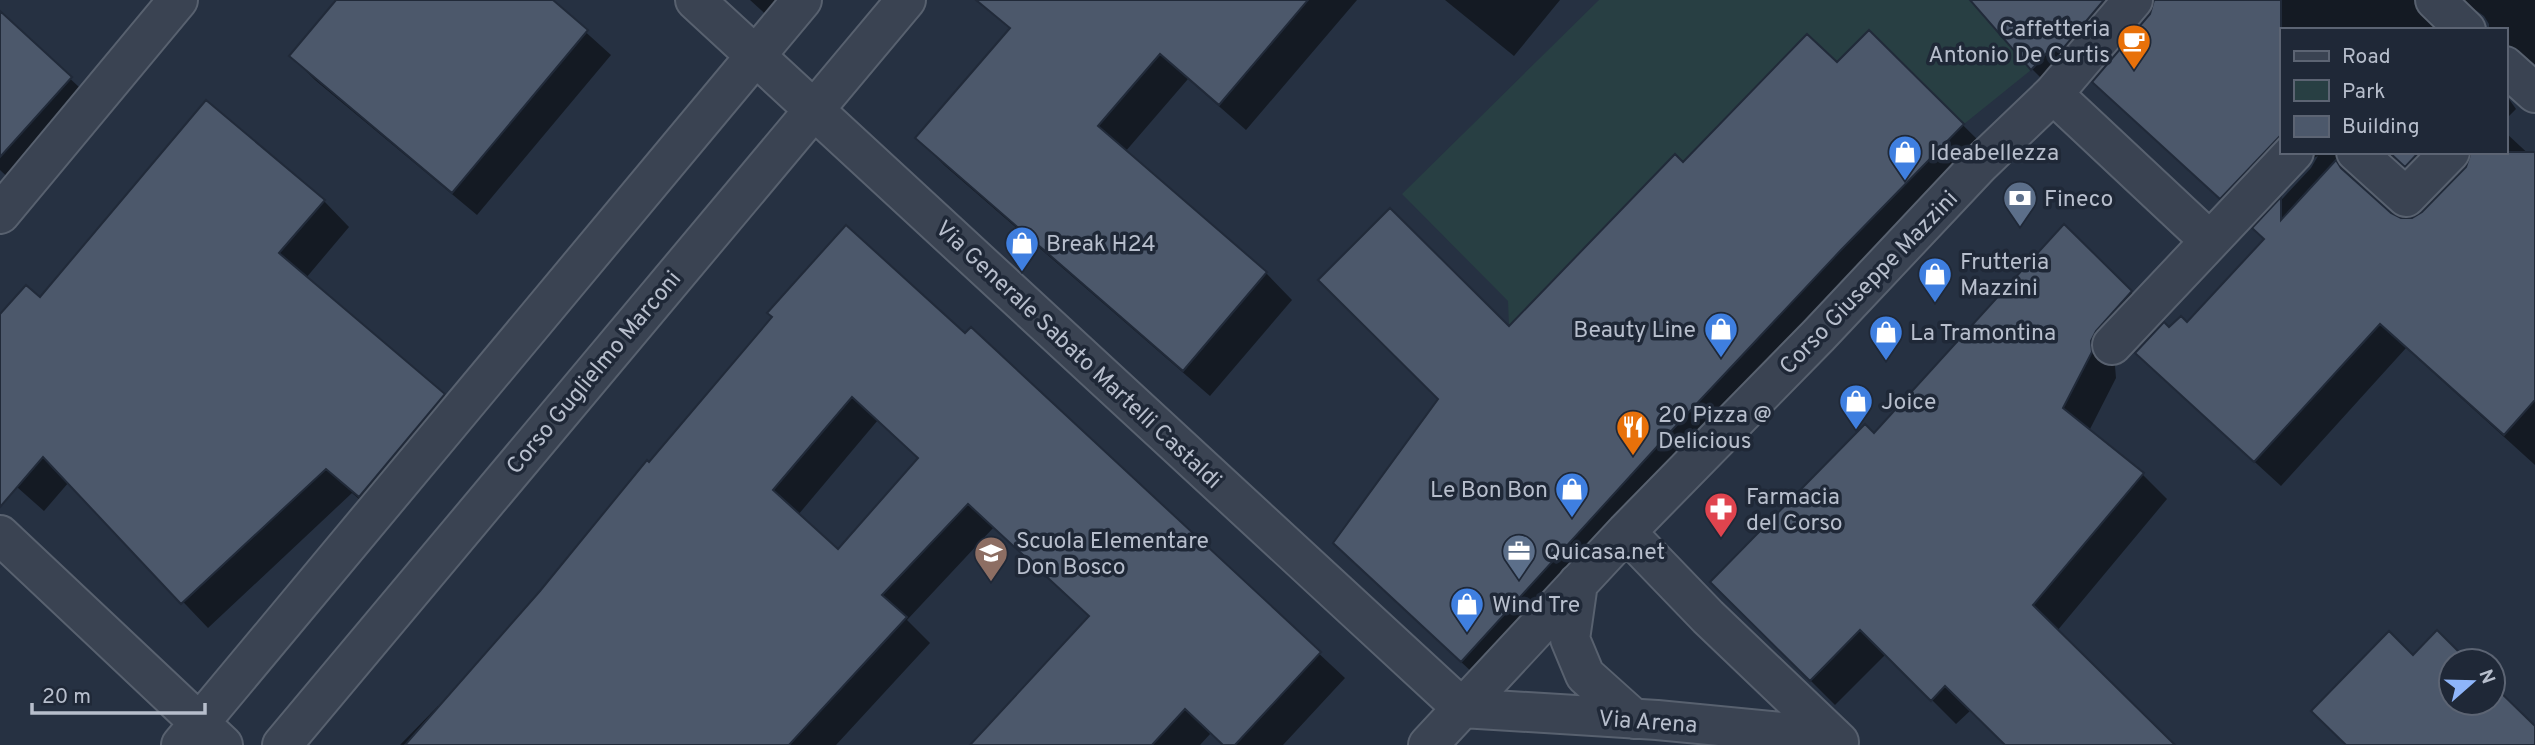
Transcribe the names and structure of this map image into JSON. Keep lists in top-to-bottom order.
{
  "streets": {
    "street": [
      "Corso Giuseppe Mazzini",
      "Via Generale Sabato Martelli Castaldi",
      "Corso Guglielmo Marconi",
      "Via Arena"
    ]
  },
  "crossings": [
    ["Corso Giuseppe Mazzini", "Via Generale Sabato Martelli Castaldi"],
    ["Corso Giuseppe Mazzini", "Via Arena"],
    ["Via Generale Sabato Martelli Castaldi", "Corso Guglielmo Marconi"],
    ["Via Generale Sabato Martelli Castaldi", "Via Arena"]
  ],
  "places": {
    "cafe": ["Caffetteria Antonio De Curtis"],
    "shop": [
      "Ideabellezza",
      "Break H24",
      "Frutteria Mazzini",
      "Beauty Line",
      "La Tramontina",
      "Joice",
      "Le Bon Bon",
      "Wind Tre"
    ],
    "bank": ["Fineco"],
    "restaurant": ["20 Pizza @ Delicious"],
    "pharmacy": ["Farmacia del Corso"],
    "office": ["Quicasa.net"],
    "school or university": ["Scuola Elementare Don Bosco"]
  },
  "legend": ["Road", "Park", "Building"],
  "scale_bar": "20 m",
  "north": "right"
}
